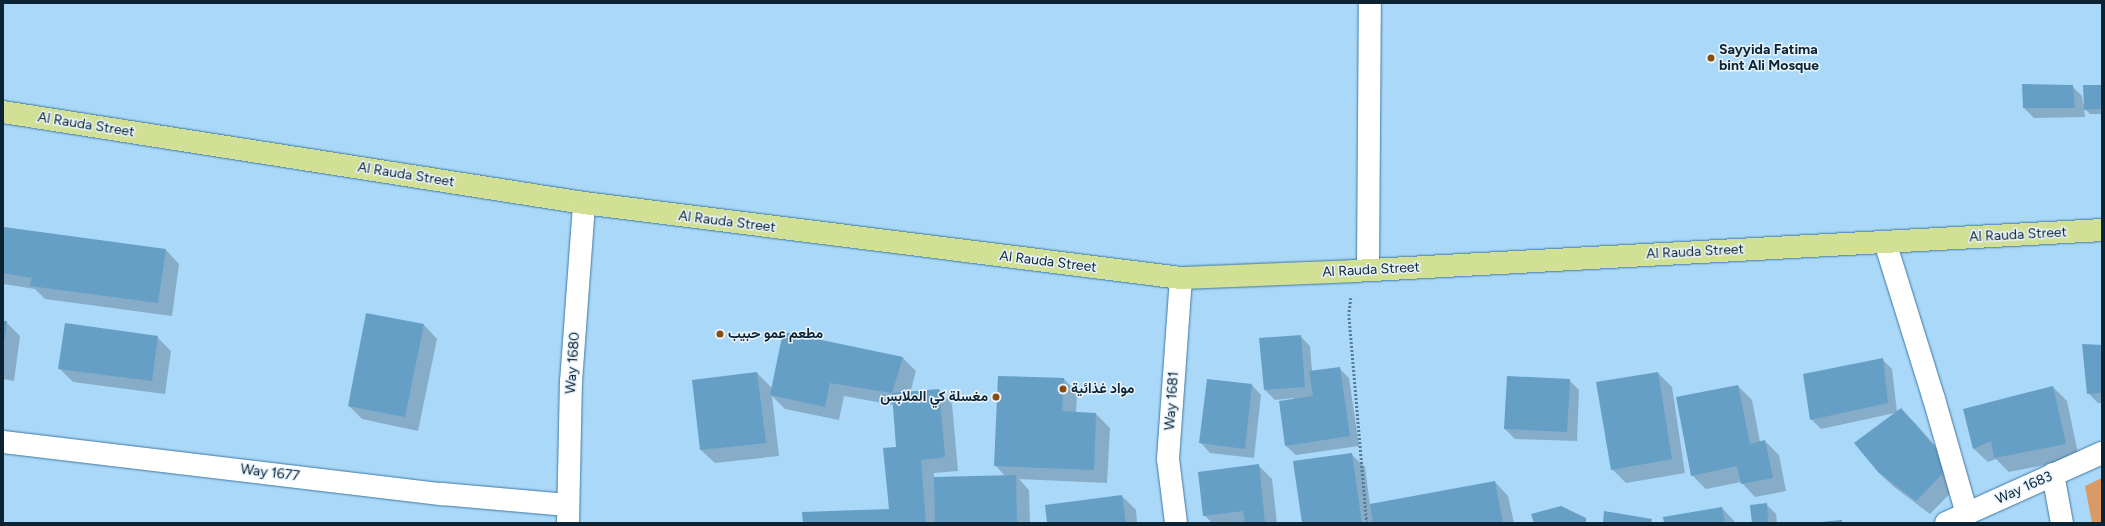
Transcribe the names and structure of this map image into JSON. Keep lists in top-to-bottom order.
{
  "streets": {
    "main road": ["Al Rauda Street"],
    "street": [
      "Way 1680",
      "Way 1681",
      "Way 1677",
      "Way 1683"
    ]
  },
  "crossings": [
    ["Al Rauda Street", "Way 1680"],
    ["Al Rauda Street", "Way 1681"],
    ["Way 1680", "Way 1677"]
  ],
  "places": [
    "Sayyida Fatima bint Ali Mosque",
    "مطعم عمو حبيب",
    "مواد غذائية",
    "مغسلة كي الملابس"
  ]
}
